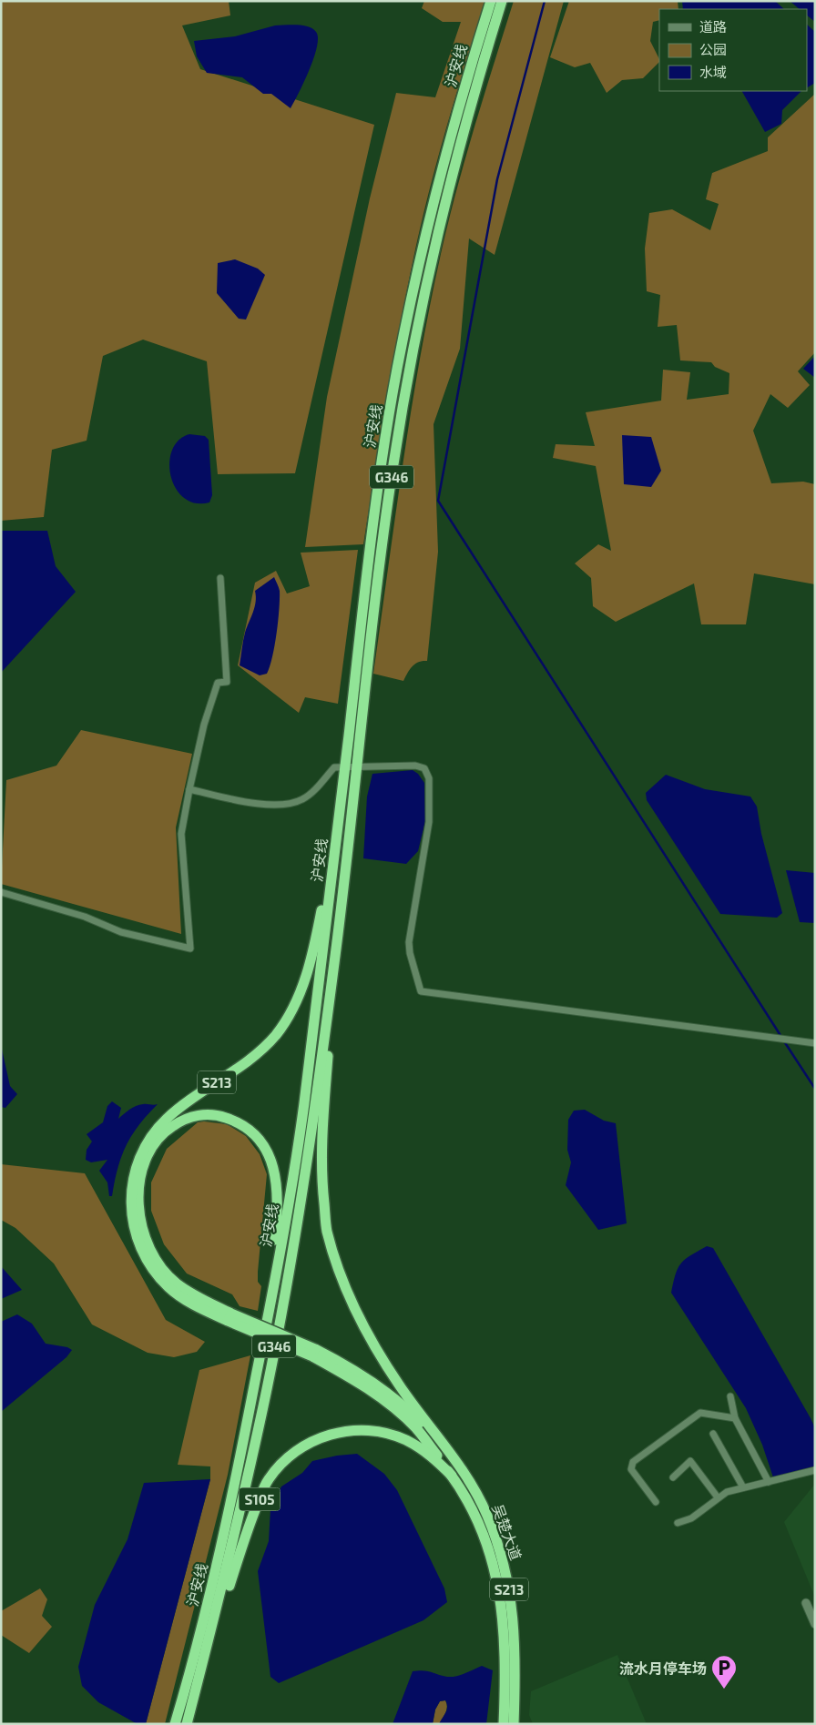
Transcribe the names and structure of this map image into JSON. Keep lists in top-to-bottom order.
{
  "streets": {
    "highway": [
      "沪安线",
      "G346",
      "S213",
      "S105",
      "吴楚大道"
    ]
  },
  "crossings": [
    ["沪安线", "S213"],
    ["沪安线", "S105"],
    ["S105", "吴楚大道"]
  ],
  "places": {
    "parking": ["流水月停车场"]
  },
  "legend": ["道路", "公园", "水域"]
}
